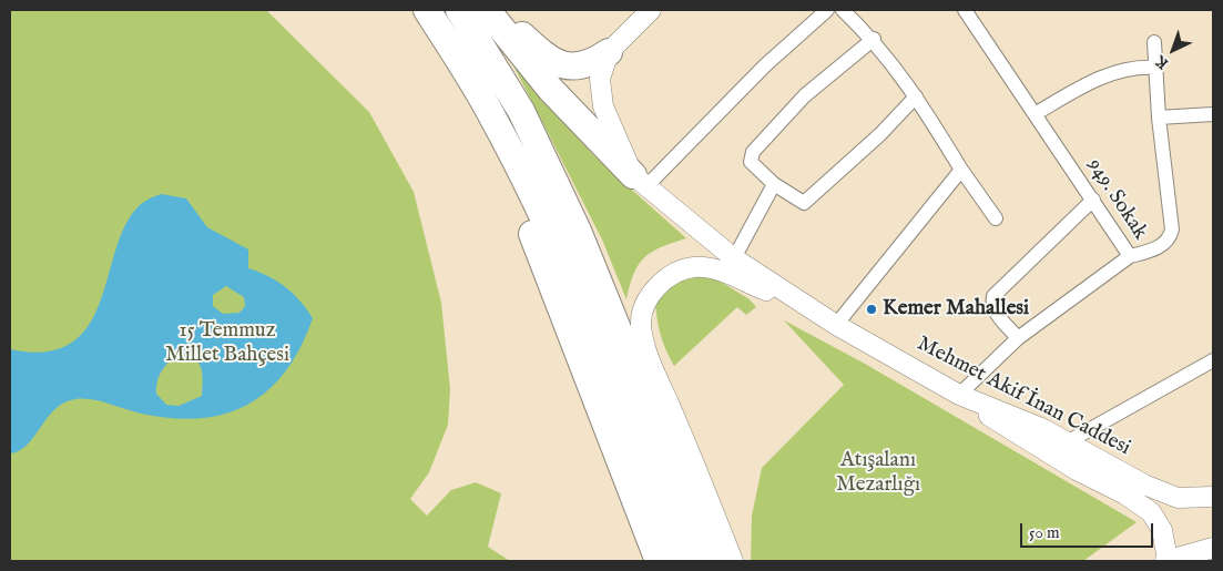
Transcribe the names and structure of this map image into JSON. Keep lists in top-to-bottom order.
{
  "streets": {
    "main road": ["Mehmet Akif İnan Caddesi"],
    "street": ["949. Sokak"]
  },
  "crossings": [
    ["949. Sokak", "Mehmet Akif İnan Caddesi"]
  ],
  "parks": ["15 Temmuz Millet Bahçesi", "Atışalanı Mezarlığı"],
  "places": ["Kemer Mahallesi"],
  "scale_bar": "50 m",
  "north": "bottom left"
}
